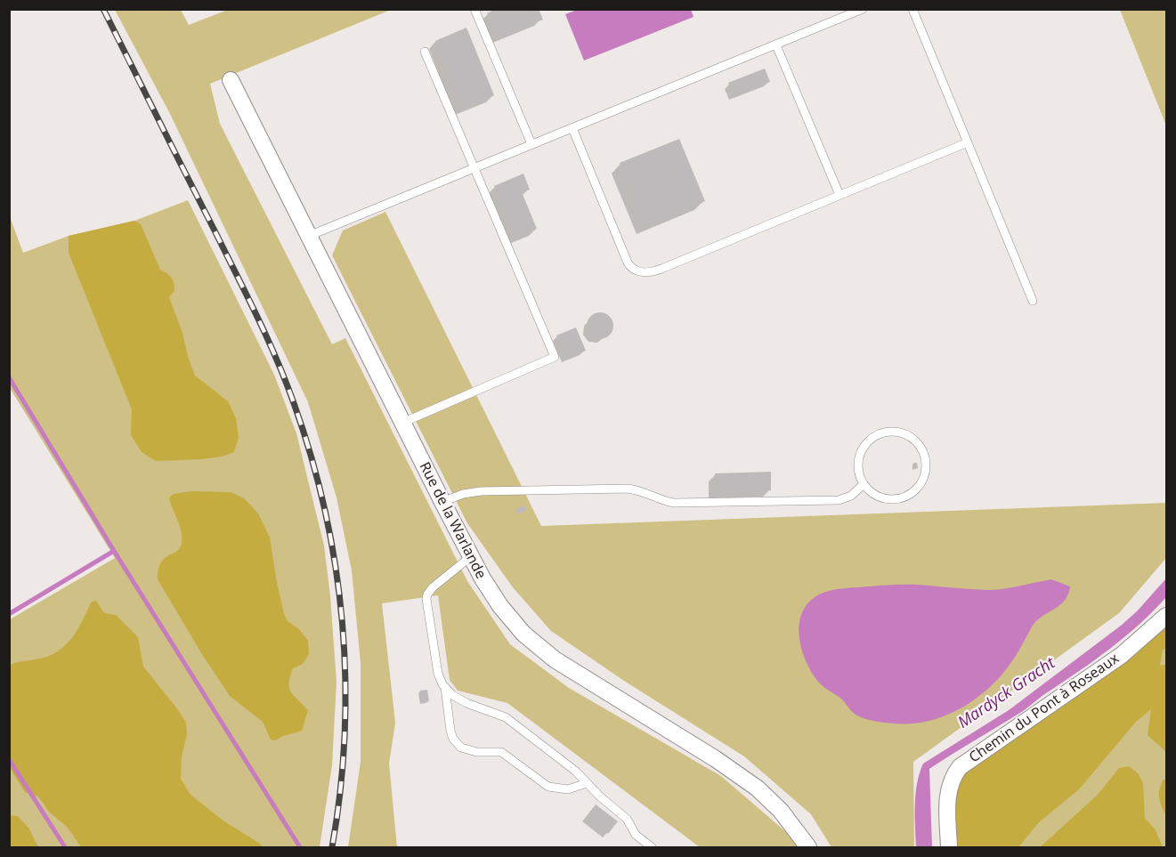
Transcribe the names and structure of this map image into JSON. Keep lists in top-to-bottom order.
{
  "streets": {
    "street": ["Rue de la Warlande", "Chemin du Pont à Roseaux"]
  },
  "water": ["Mardyck Gracht"]
}
